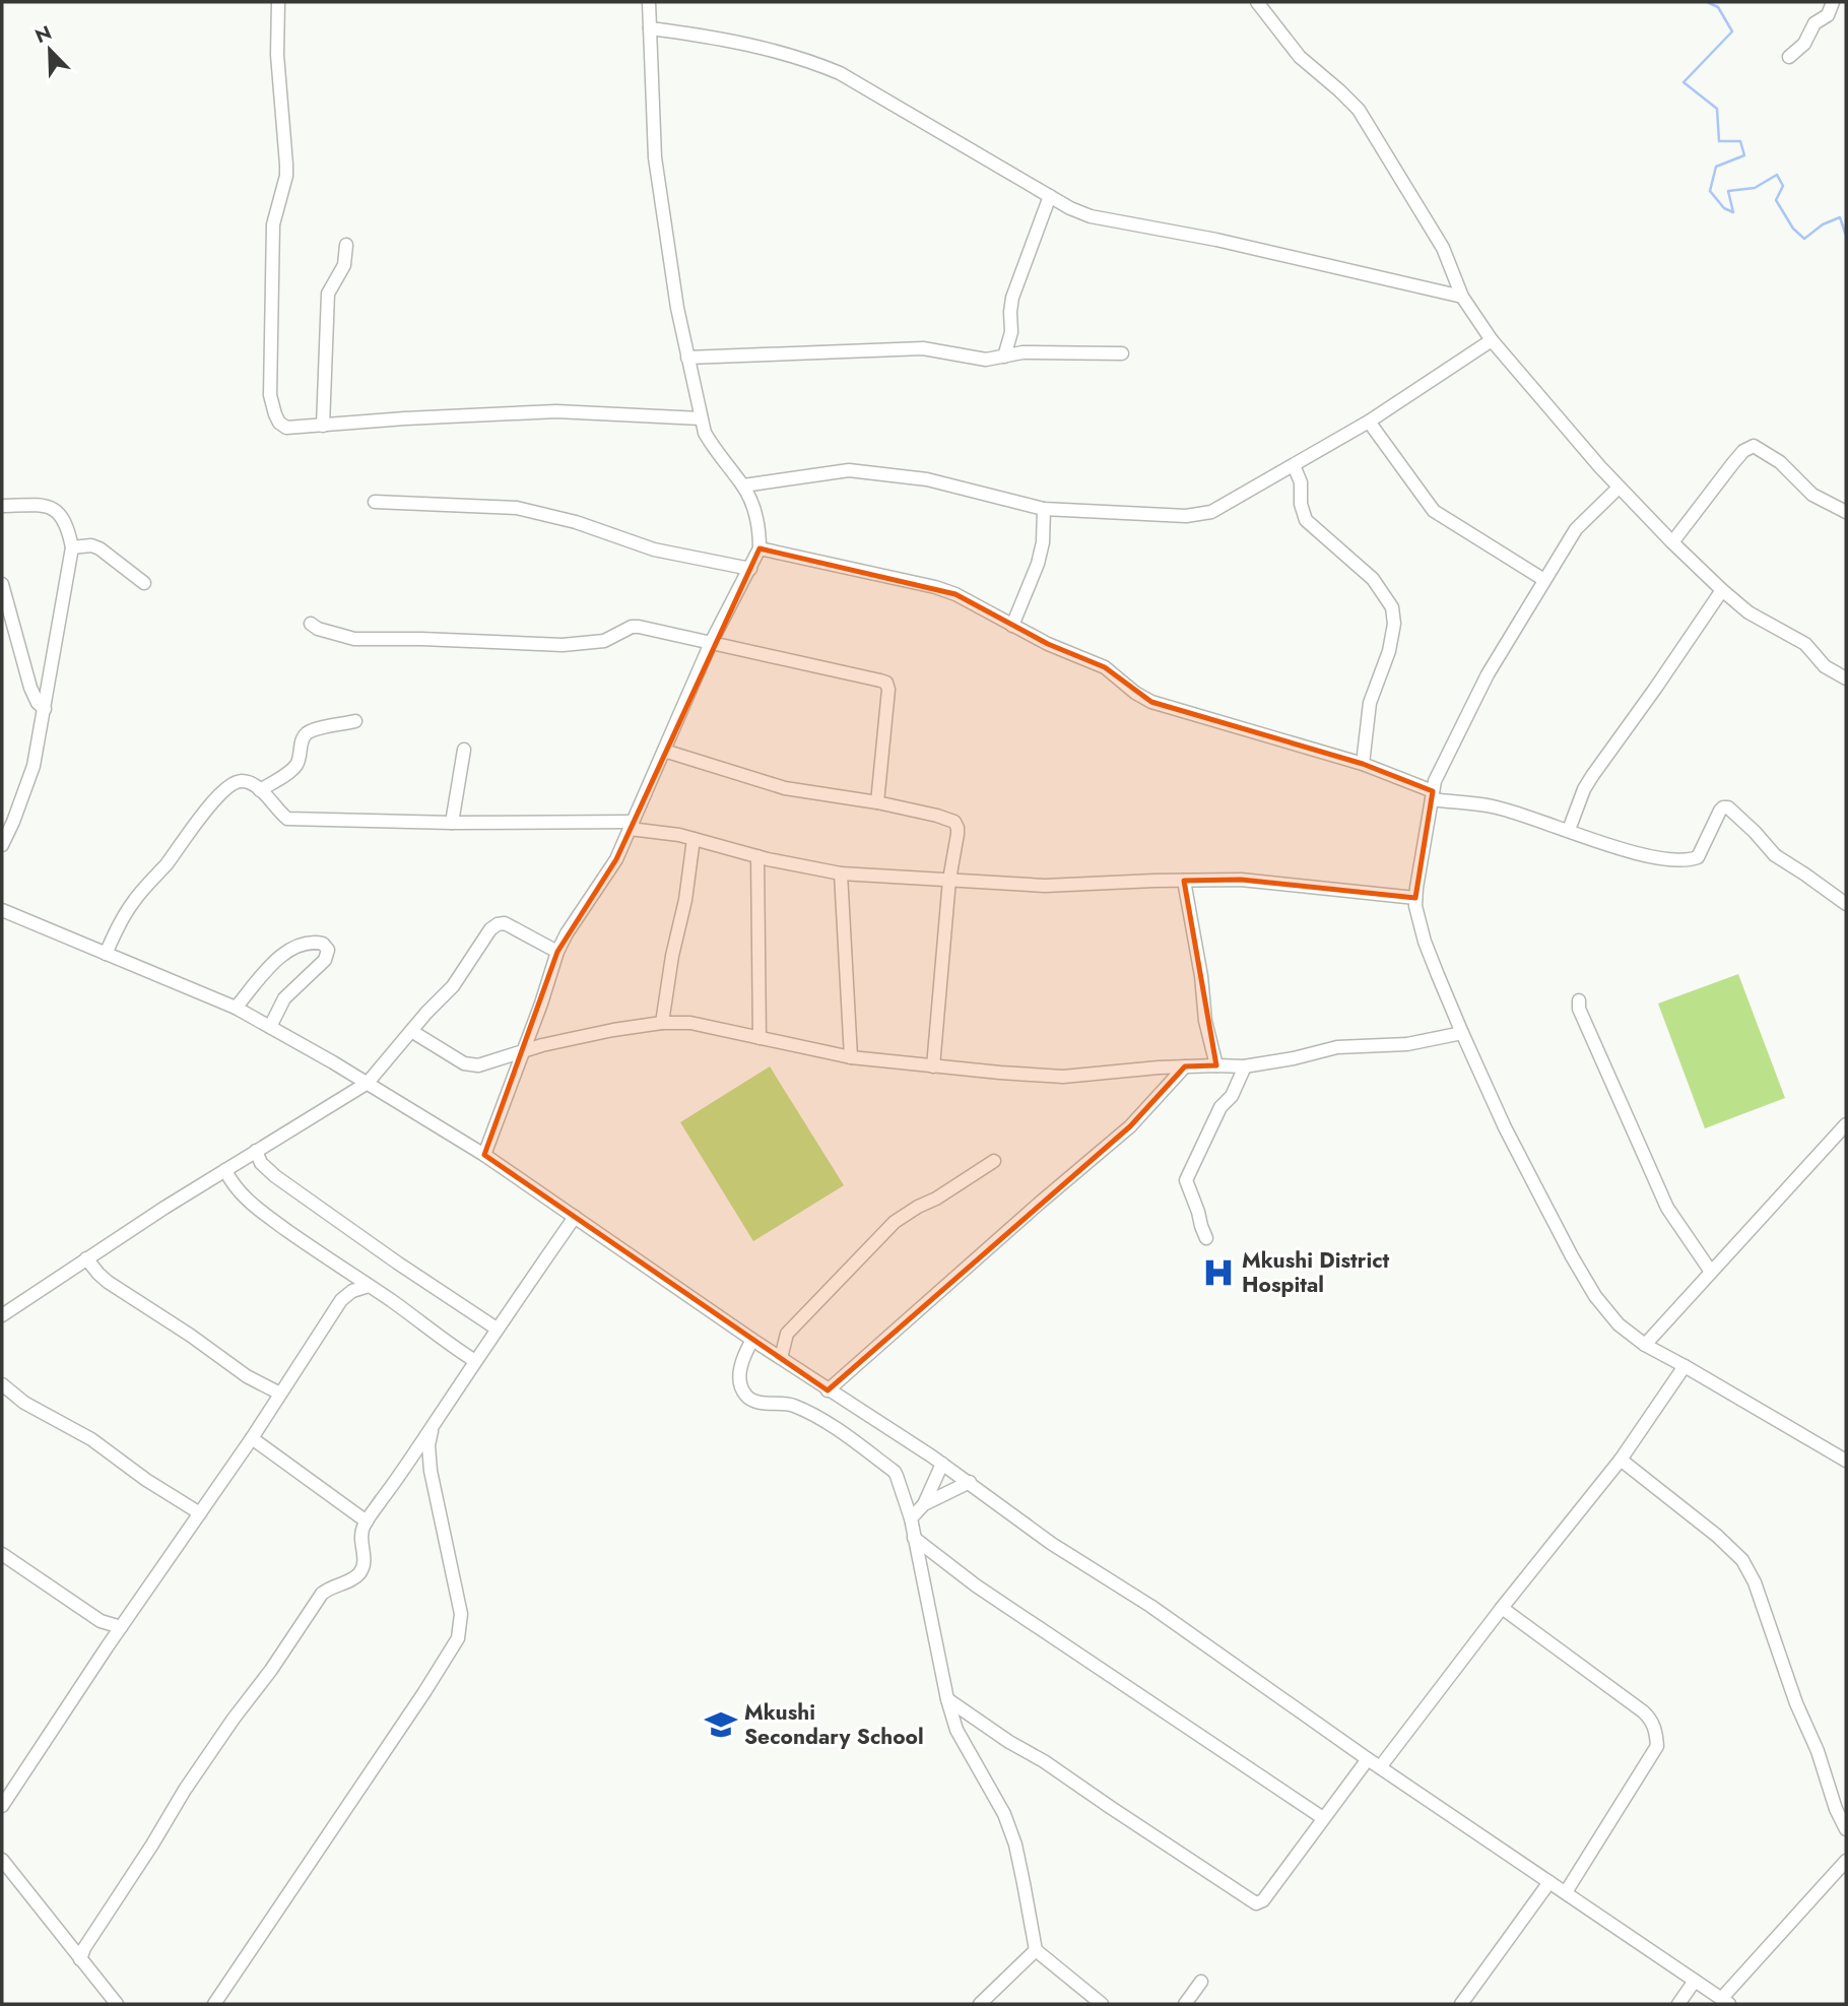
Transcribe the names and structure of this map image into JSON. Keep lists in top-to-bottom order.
{
  "places": {
    "hospital": ["Mkushi District Hospital"],
    "school or university": ["Mkushi Secondary School"]
  },
  "north": "top left"
}
